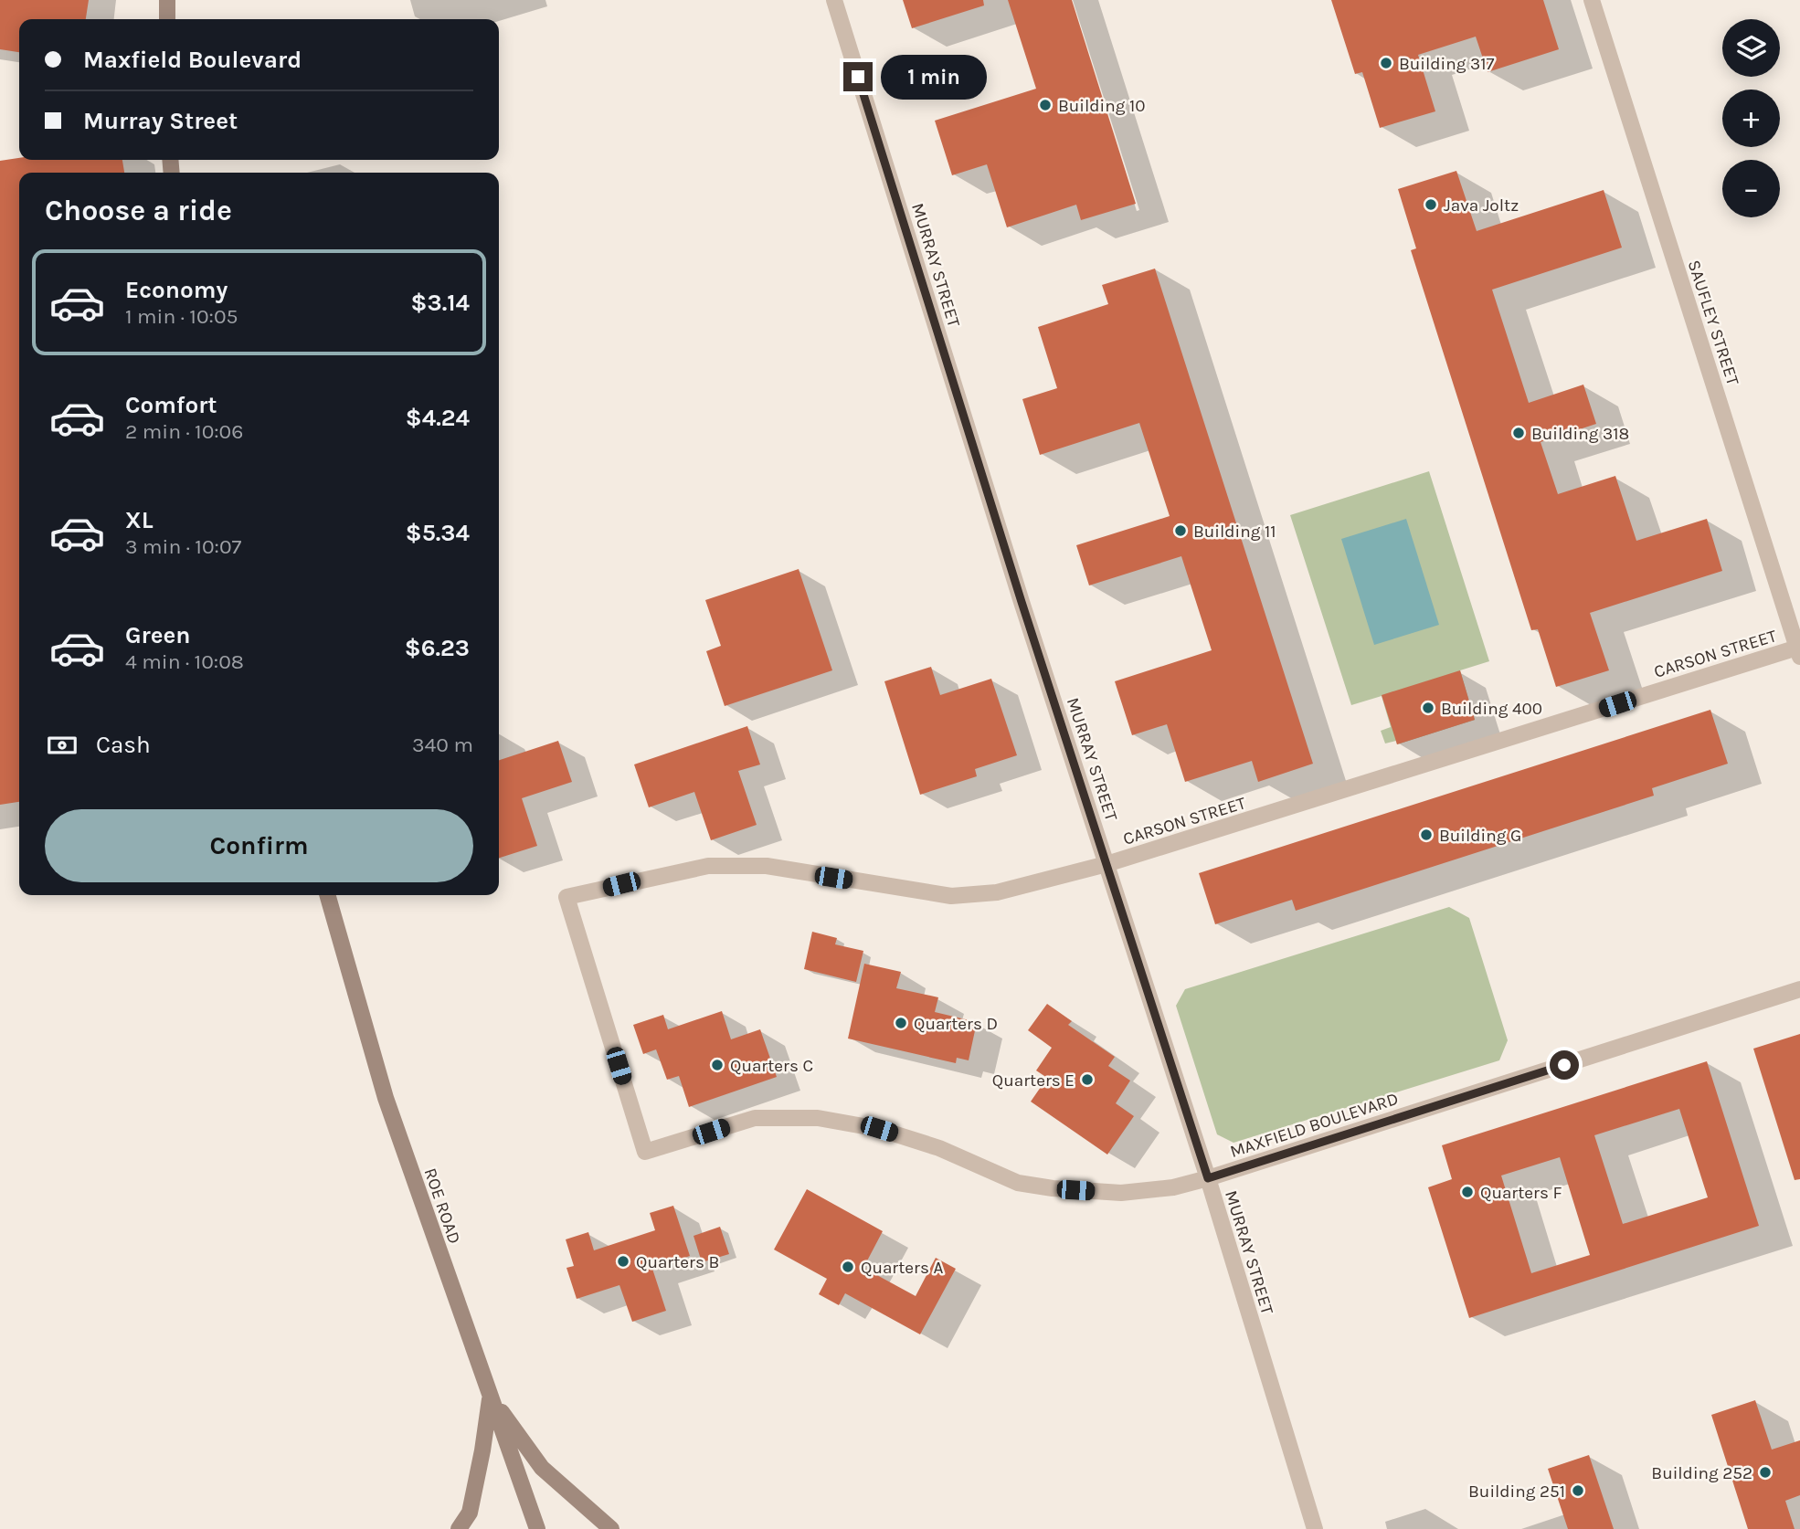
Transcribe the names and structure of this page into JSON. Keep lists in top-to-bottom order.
{
  "streets": {
    "main road": ["ROE ROAD"],
    "street": [
      "MURRAY STREET",
      "SAUFLEY STREET",
      "CARSON STREET",
      "MAXFIELD BOULEVARD"
    ]
  },
  "crossings": [
    ["MURRAY STREET", "CARSON STREET"],
    ["MURRAY STREET", "MAXFIELD BOULEVARD"],
    ["SAUFLEY STREET", "CARSON STREET"],
    ["CARSON STREET", "MAXFIELD BOULEVARD"]
  ],
  "places": [
    "Building 317",
    "Building 10",
    "Java Joltz",
    "Building 318",
    "Building 11",
    "Building 400",
    "Building G",
    "Quarters D",
    "Quarters C",
    "Quarters E",
    "Quarters F",
    "Quarters B",
    "Quarters A",
    "Building 252",
    "Building 251"
  ],
  "page": {
    "map_buttons": ["+", "−"],
    "banner": ["Maxfield Boulevard", "Murray Street"],
    "bubble": "1 min",
    "heading": "Choose a ride",
    "list": [
      {
        "name": "Economy",
        "note": "1 min · 10:05",
        "value": "$3.14"
      },
      {
        "name": "Comfort",
        "note": "2 min · 10:06",
        "value": "$4.24"
      },
      {
        "name": "XL",
        "note": "3 min · 10:07",
        "value": "$5.34"
      },
      {
        "name": "Green",
        "note": "4 min · 10:08",
        "value": "$6.23"
      }
    ],
    "pay": ["Cash", "340 m"],
    "buttons": "Confirm"
  }
}
